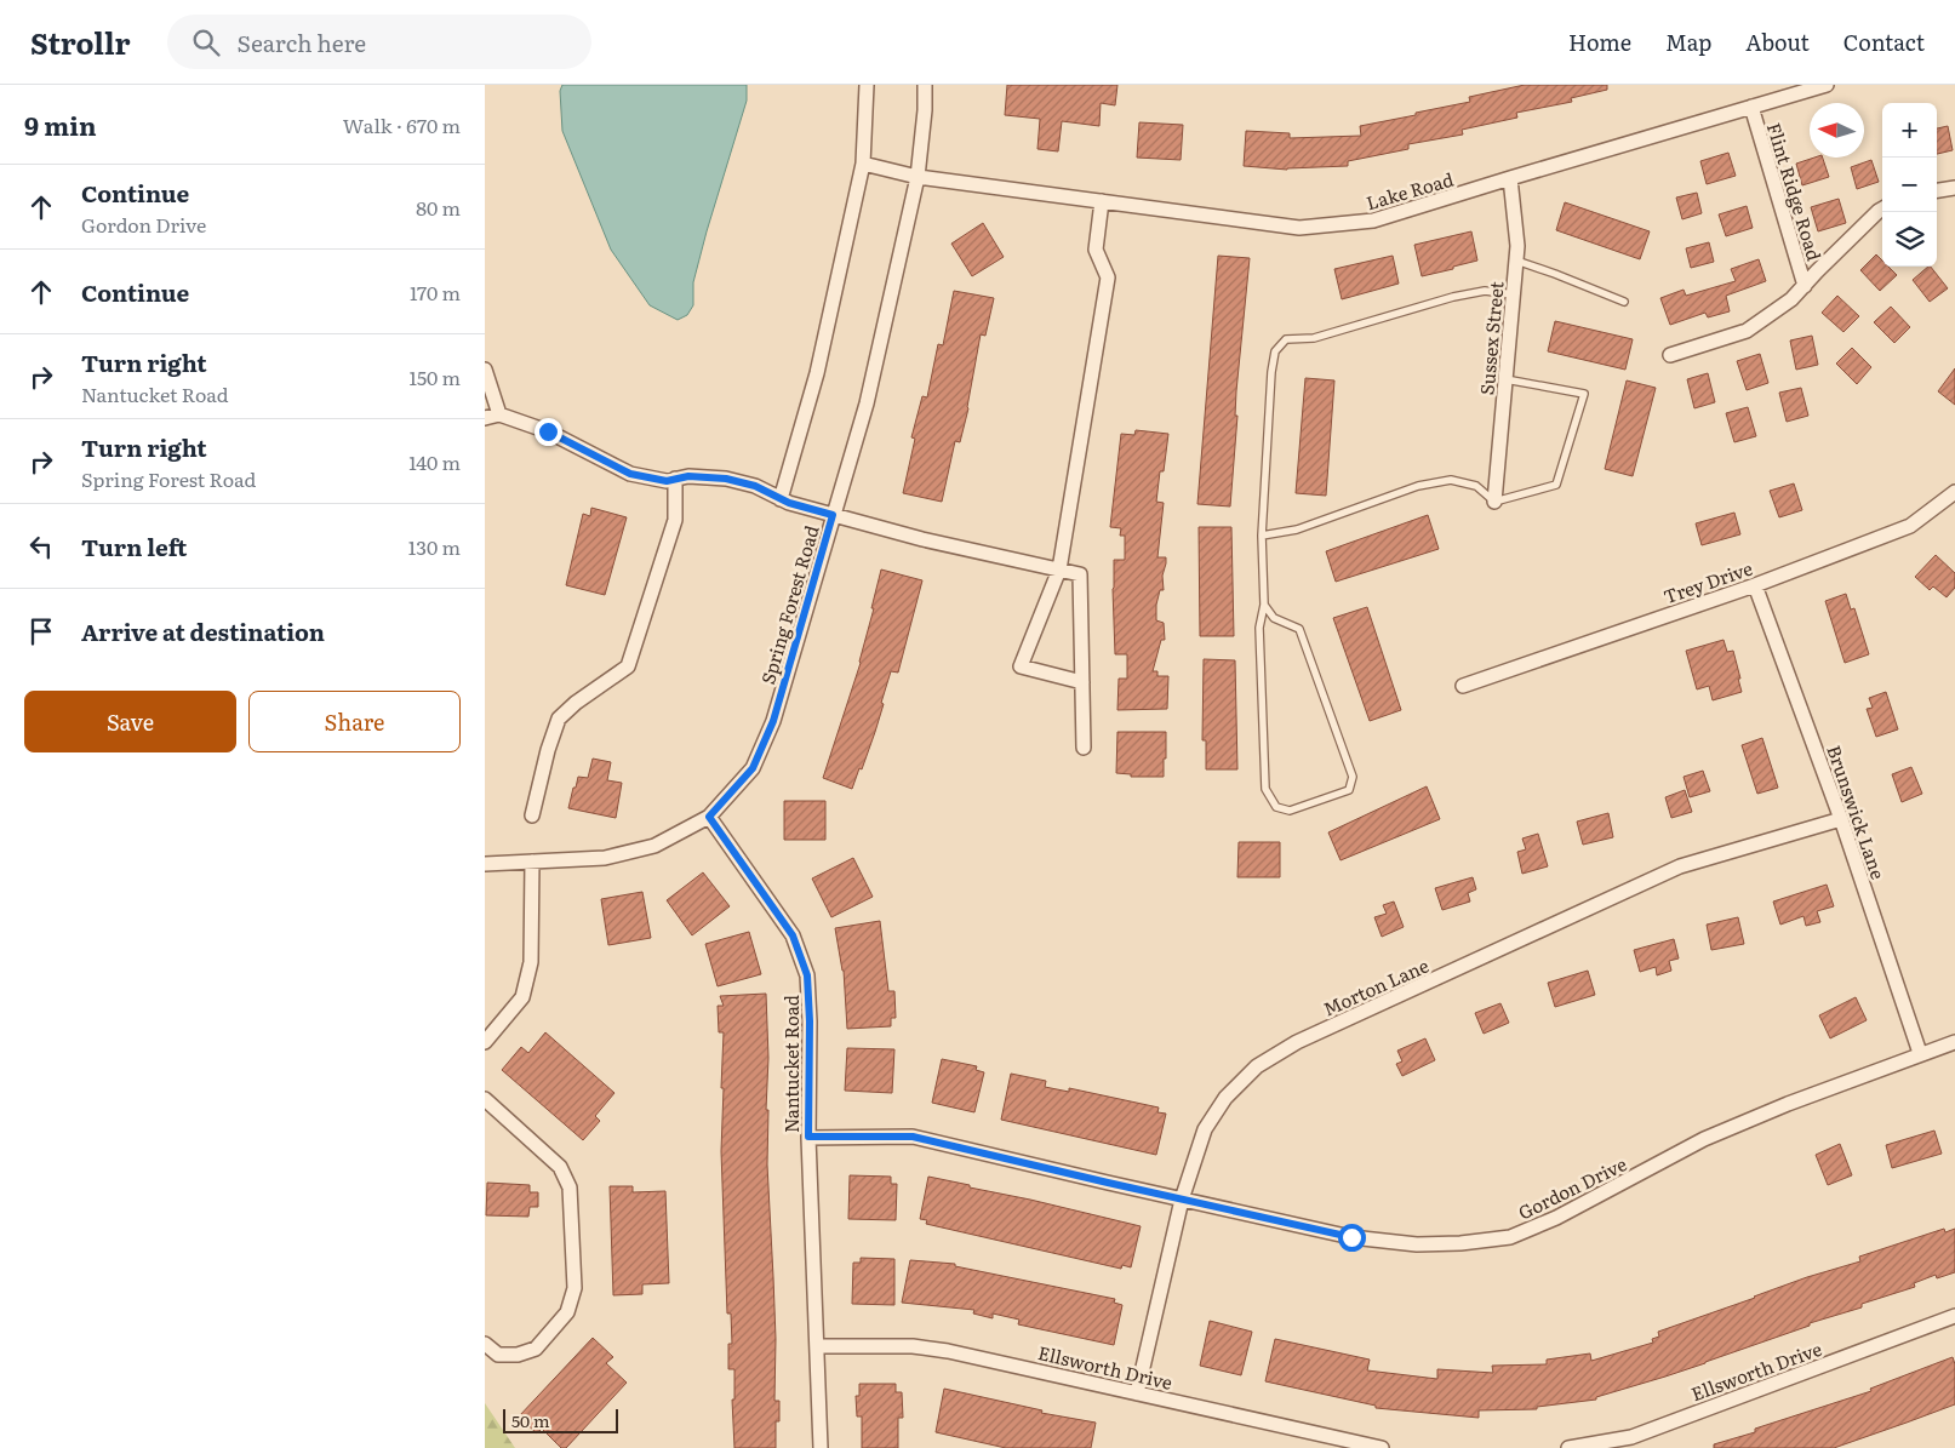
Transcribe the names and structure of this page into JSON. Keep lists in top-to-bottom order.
{
  "streets": {
    "street": [
      "Lake Road",
      "Flint Ridge Road",
      "Sussex Street",
      "Trey Drive",
      "Spring Forest Road",
      "Brunswick Lane",
      "Morton Lane",
      "Nantucket Road",
      "Gordon Drive",
      "Ellsworth Drive"
    ]
  },
  "crossings": [
    ["Lake Road", "Flint Ridge Road"],
    ["Lake Road", "Sussex Street"],
    ["Lake Road", "Spring Forest Road"],
    ["Trey Drive", "Brunswick Lane"],
    ["Spring Forest Road", "Nantucket Road"],
    ["Brunswick Lane", "Morton Lane"],
    ["Brunswick Lane", "Gordon Drive"],
    ["Morton Lane", "Gordon Drive"],
    ["Morton Lane", "Ellsworth Drive"],
    ["Nantucket Road", "Gordon Drive"],
    ["Nantucket Road", "Ellsworth Drive"]
  ],
  "scale_bar": "50 m",
  "north": "left",
  "page": {
    "header": "Strollr",
    "search": "Search here",
    "nav": [
      "Home",
      "Map",
      "About",
      "Contact"
    ],
    "heading": ["9 min", "Walk · 670 m"],
    "map_buttons": ["+", "−"],
    "list": [
      ["Continue", "Gordon Drive", "80 m"],
      ["Continue", "170 m"],
      ["Turn right", "Nantucket Road", "150 m"],
      ["Turn right", "Spring Forest Road", "140 m"],
      ["Turn left", "130 m"],
      "Arrive at destination"
    ],
    "buttons": ["Save", "Share"],
    "scale": "50 m"
  }
}
